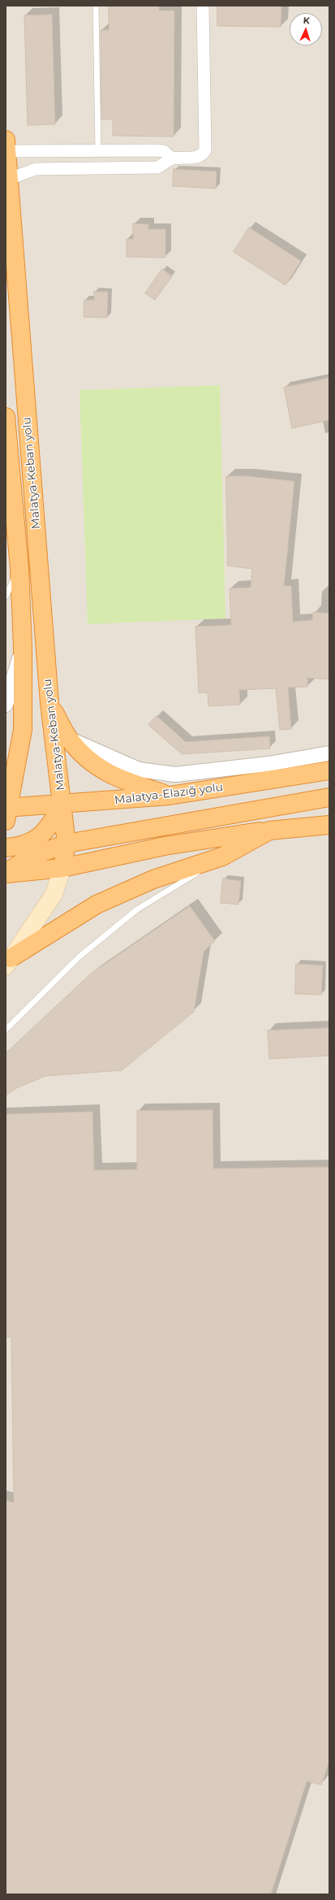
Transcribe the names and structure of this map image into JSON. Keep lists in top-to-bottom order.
{
  "streets": {
    "highway": ["Malatya-Keban yolu", "Malatya-Elazığ yolu"]
  },
  "crossings": [
    ["Malatya-Keban yolu", "Malatya-Elazığ yolu"]
  ],
  "north": "top"
}
